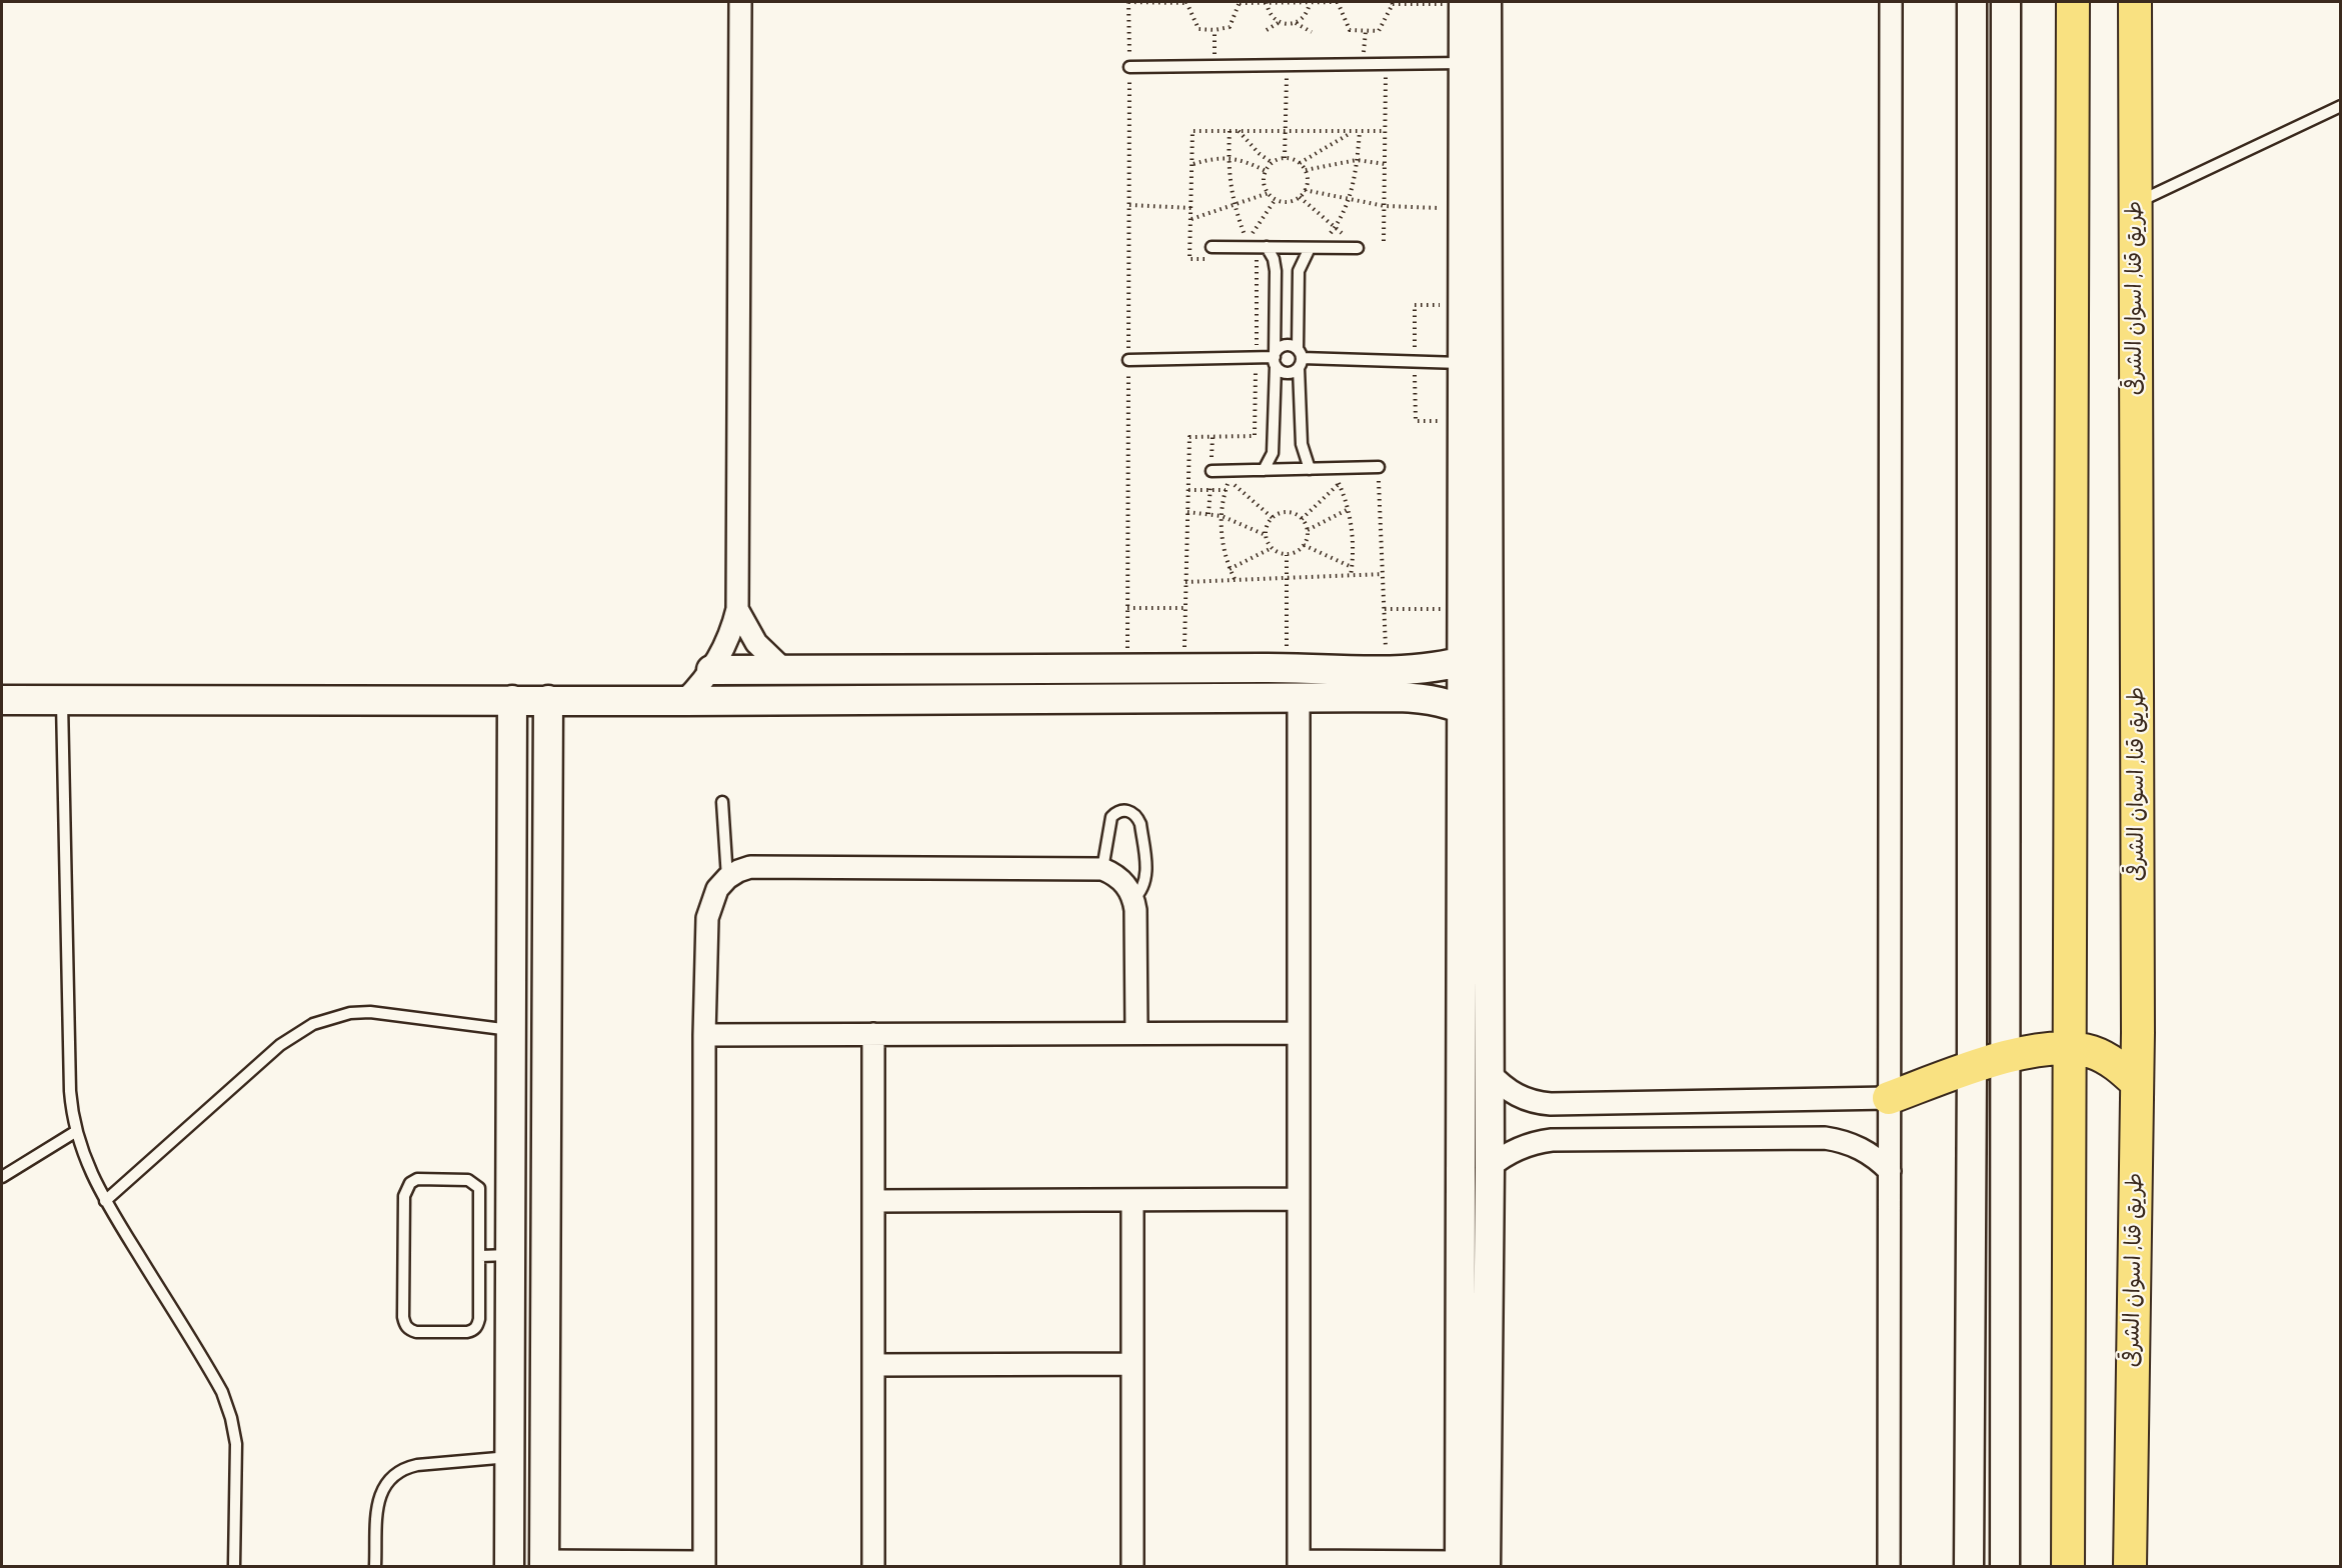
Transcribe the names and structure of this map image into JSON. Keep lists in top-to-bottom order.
{
  "streets": {
    "main road": ["طريق قنا, اسوان الشرقى"]
  }
}
